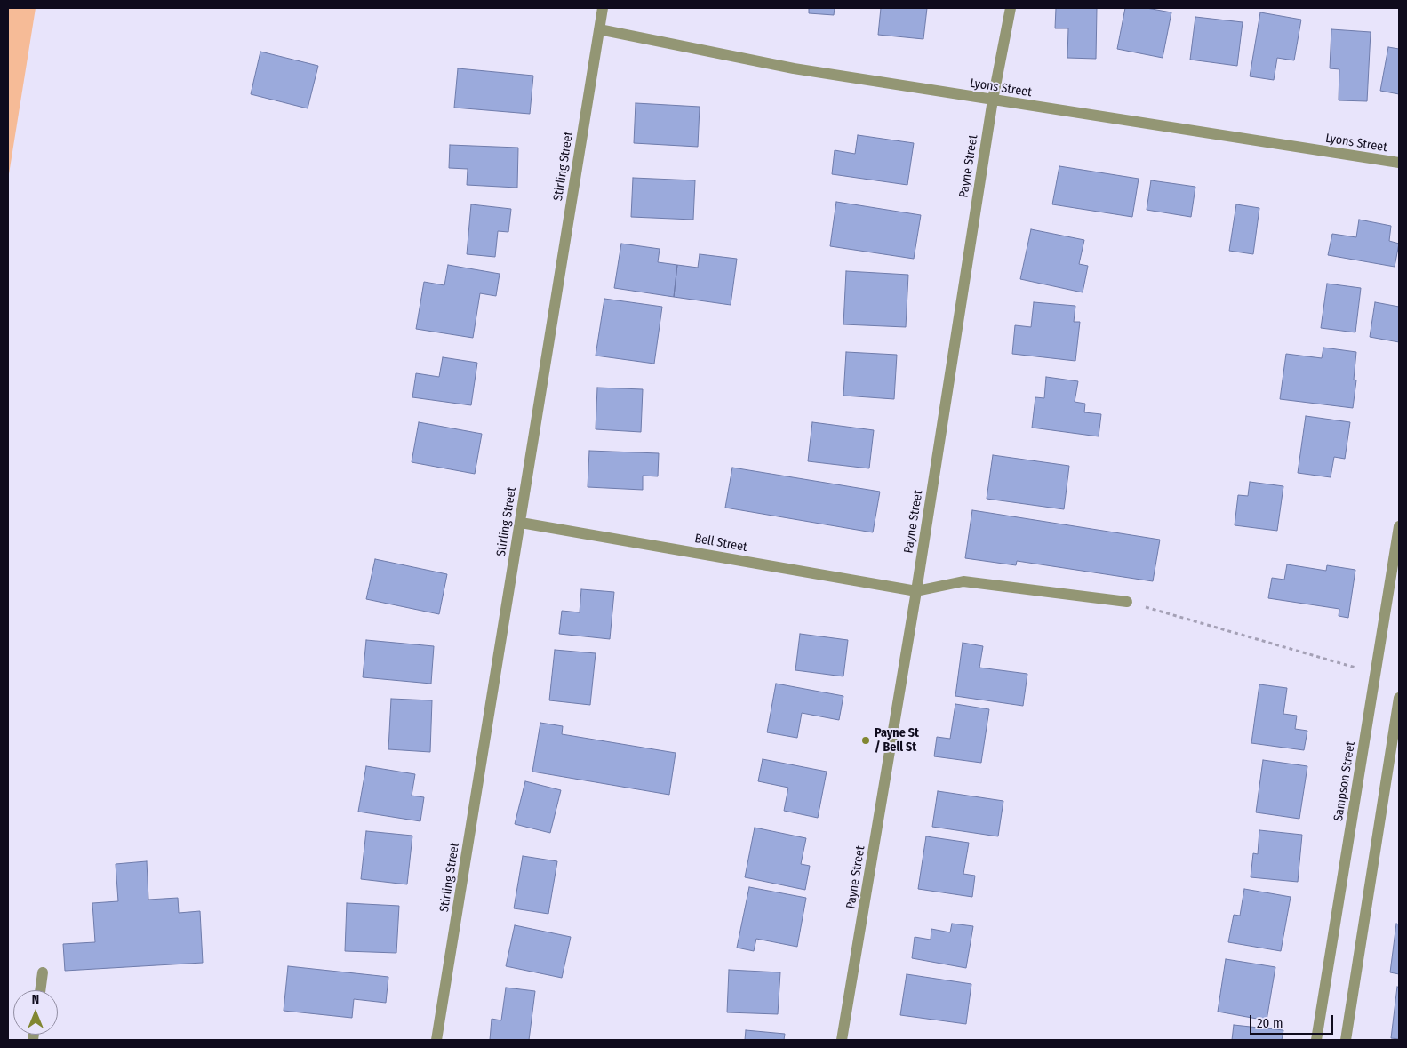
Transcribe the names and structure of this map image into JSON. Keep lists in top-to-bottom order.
{
  "streets": {
    "street": [
      "Lyons Street",
      "Stirling Street",
      "Payne Street",
      "Bell Street",
      "Sampson Street"
    ]
  },
  "crossings": [
    ["Lyons Street", "Stirling Street"],
    ["Lyons Street", "Payne Street"],
    ["Stirling Street", "Bell Street"],
    ["Payne Street", "Bell Street"]
  ],
  "places": ["Payne St / Bell St"],
  "scale_bar": "20 m",
  "north": "top"
}
